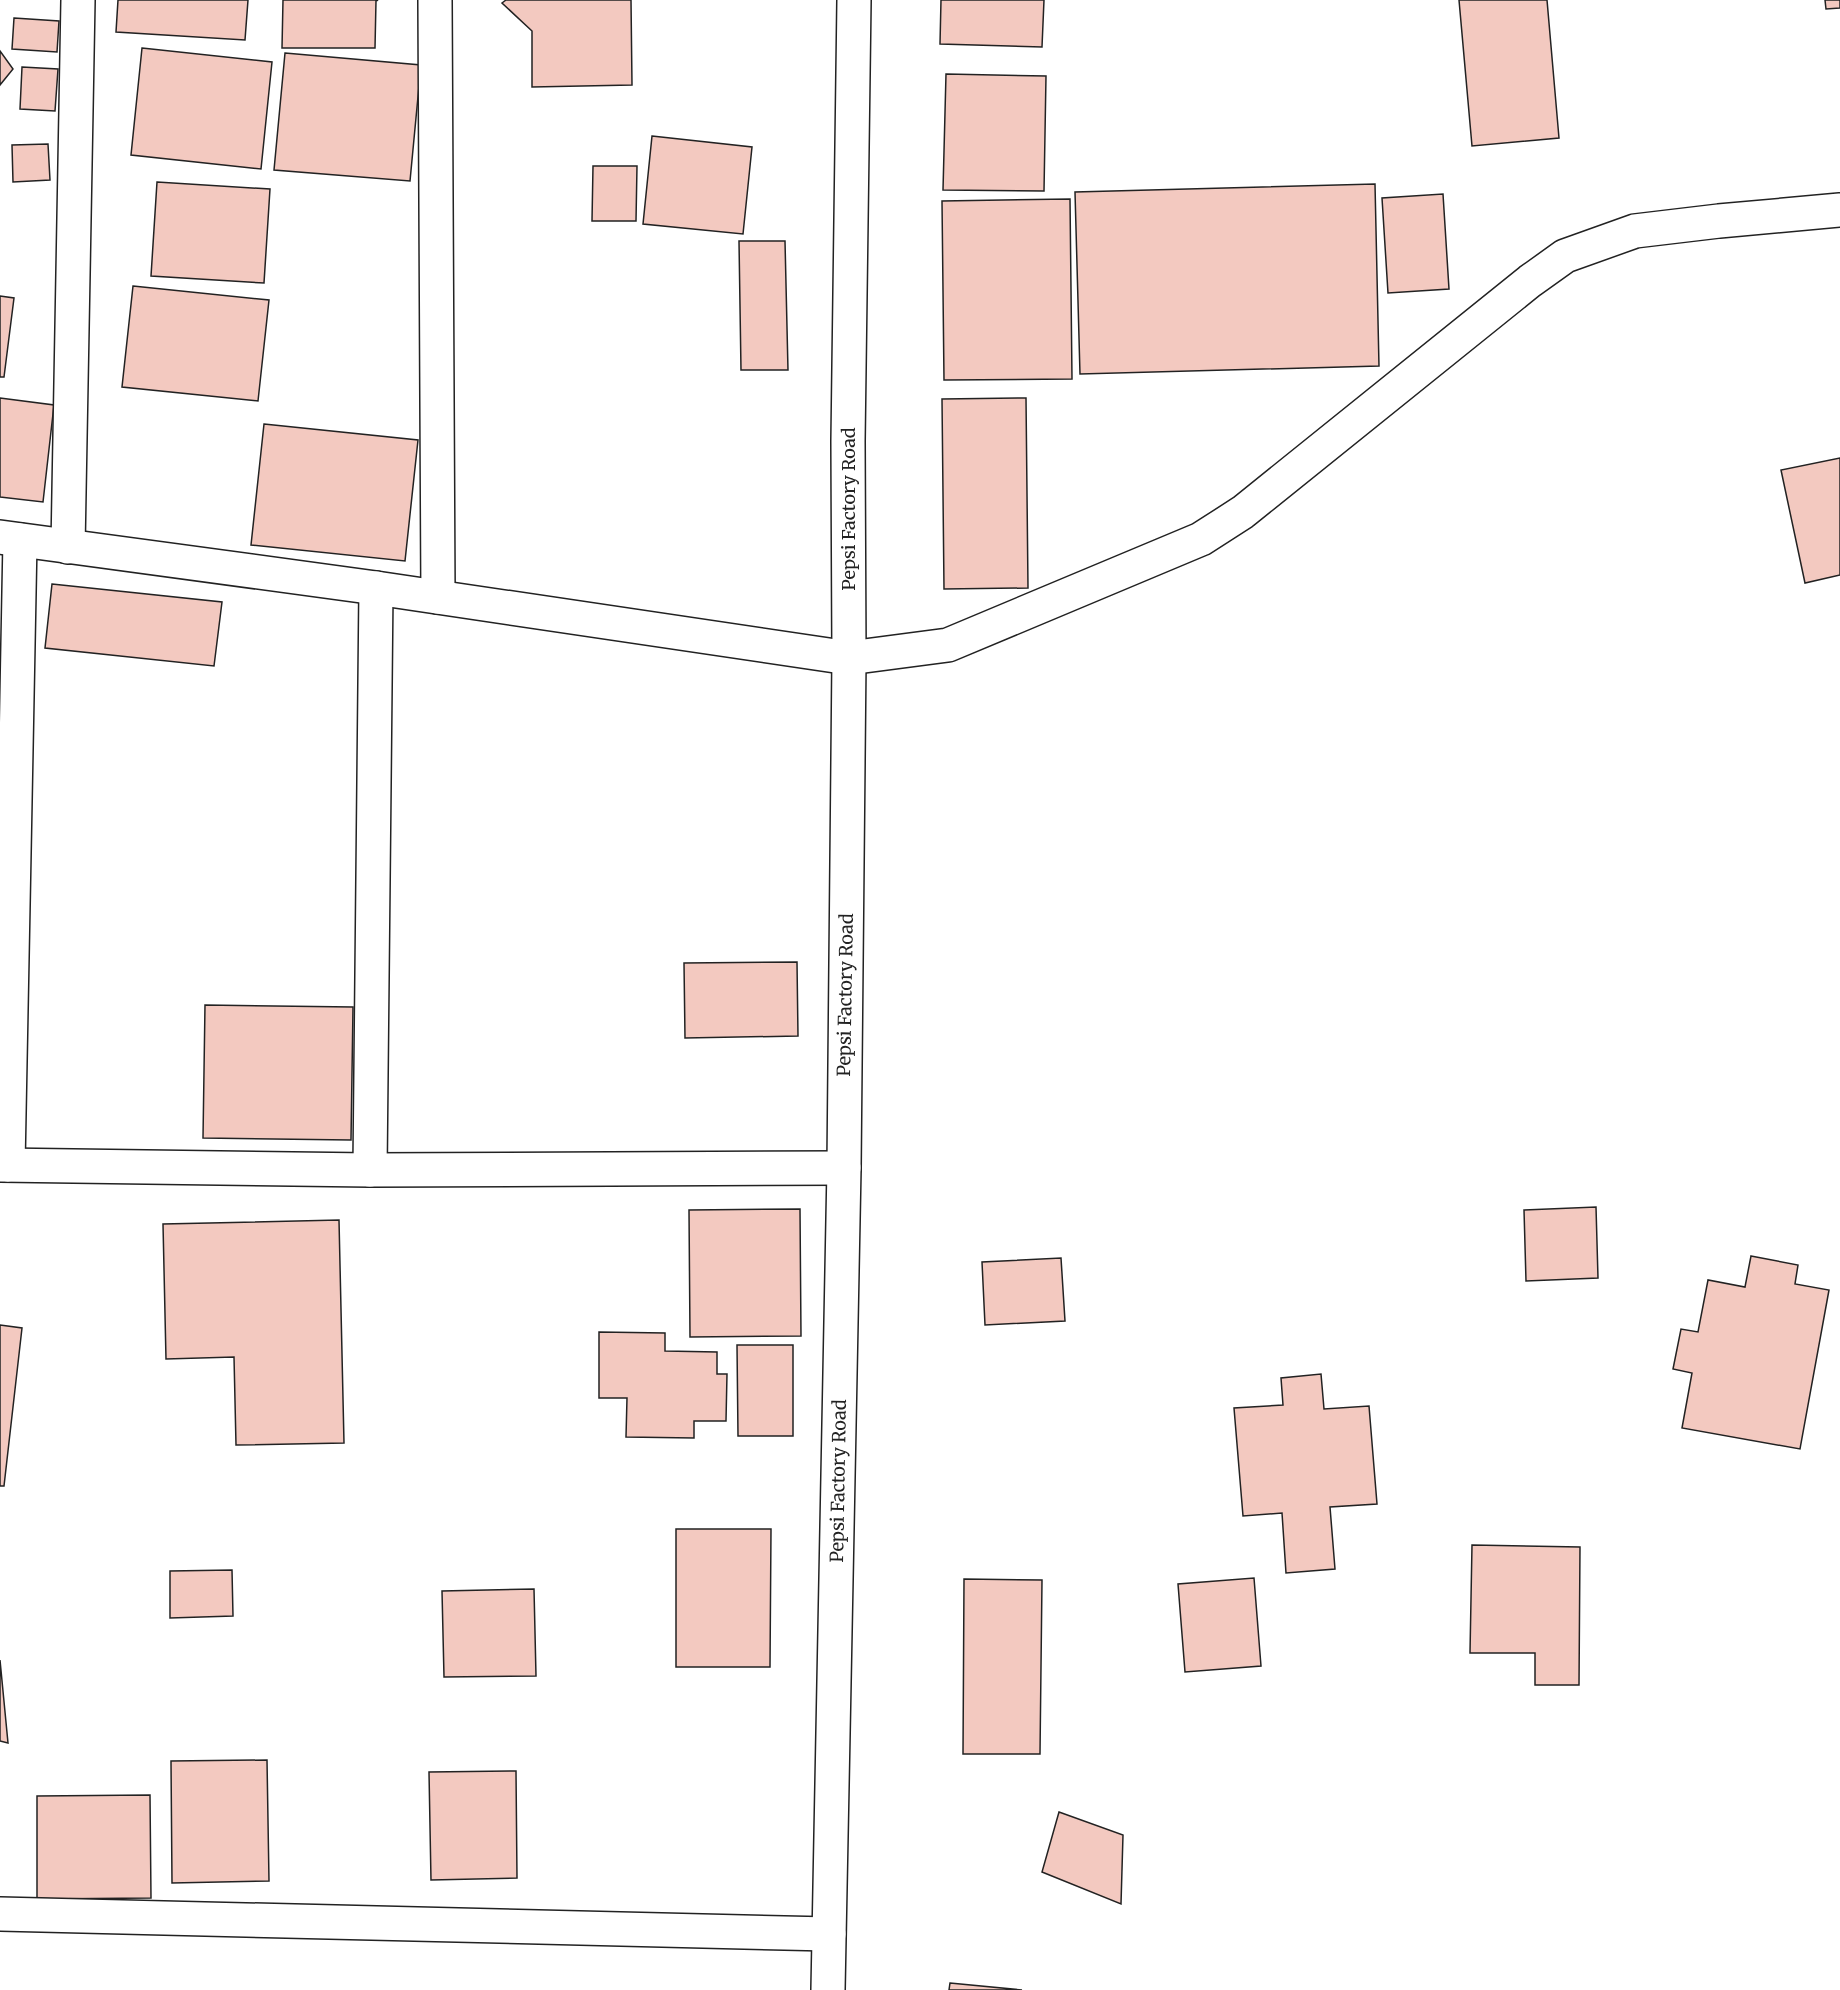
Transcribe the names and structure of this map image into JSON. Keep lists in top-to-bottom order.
{
  "streets": {
    "street": ["Pepsi Factory Road"]
  }
}
